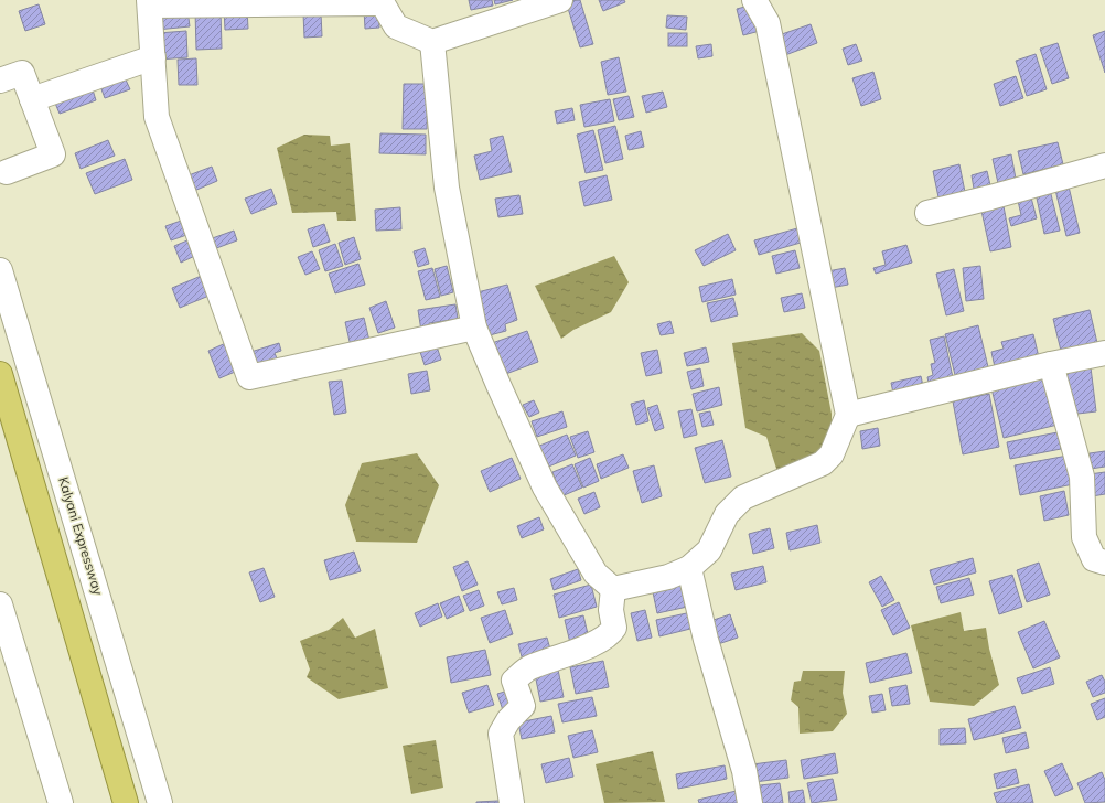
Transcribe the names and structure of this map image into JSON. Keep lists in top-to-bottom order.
{
  "streets": {
    "street": ["Kalyani Expressway"]
  }
}
